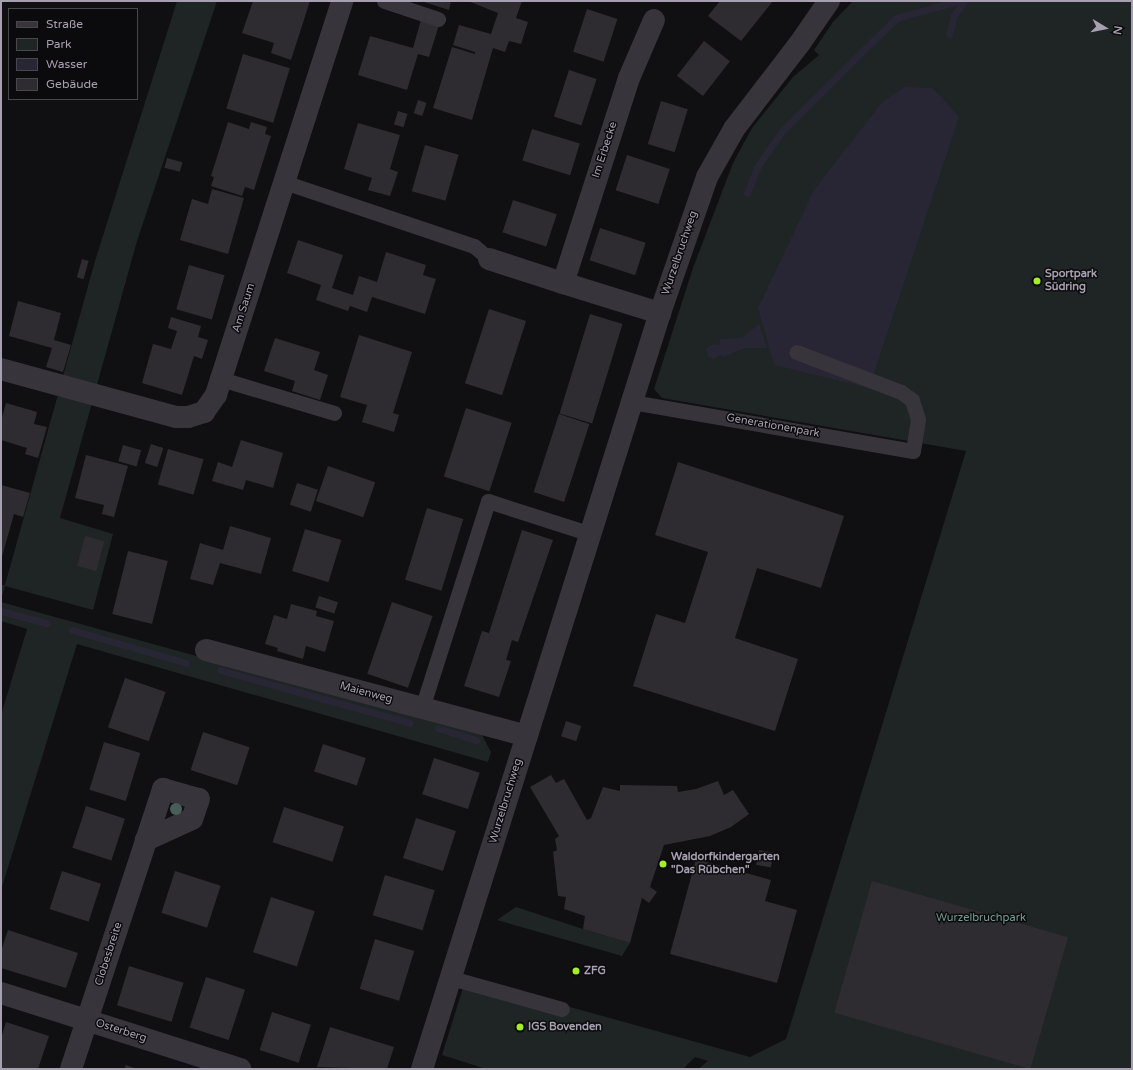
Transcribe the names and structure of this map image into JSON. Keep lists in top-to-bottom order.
{
  "streets": {
    "street": [
      "Im Erbecke",
      "Wurzelbruchweg",
      "Am Saum",
      "Maienweg",
      "Clobesbreite",
      "Osterberg"
    ],
    "lane": ["Generationenpark"]
  },
  "crossings": [
    ["Wurzelbruchweg", "Generationenpark"],
    ["Wurzelbruchweg", "Maienweg"],
    ["Clobesbreite", "Osterberg"]
  ],
  "parks": ["Wurzelbruchpark"],
  "places": [
    "Sportpark Südring",
    "Waldorfkindergarten \"Das Rübchen\"",
    "ZFG",
    "IGS Bovenden"
  ],
  "legend": [
    "Straße",
    "Park",
    "Wasser",
    "Gebäude"
  ],
  "north": "right"
}
